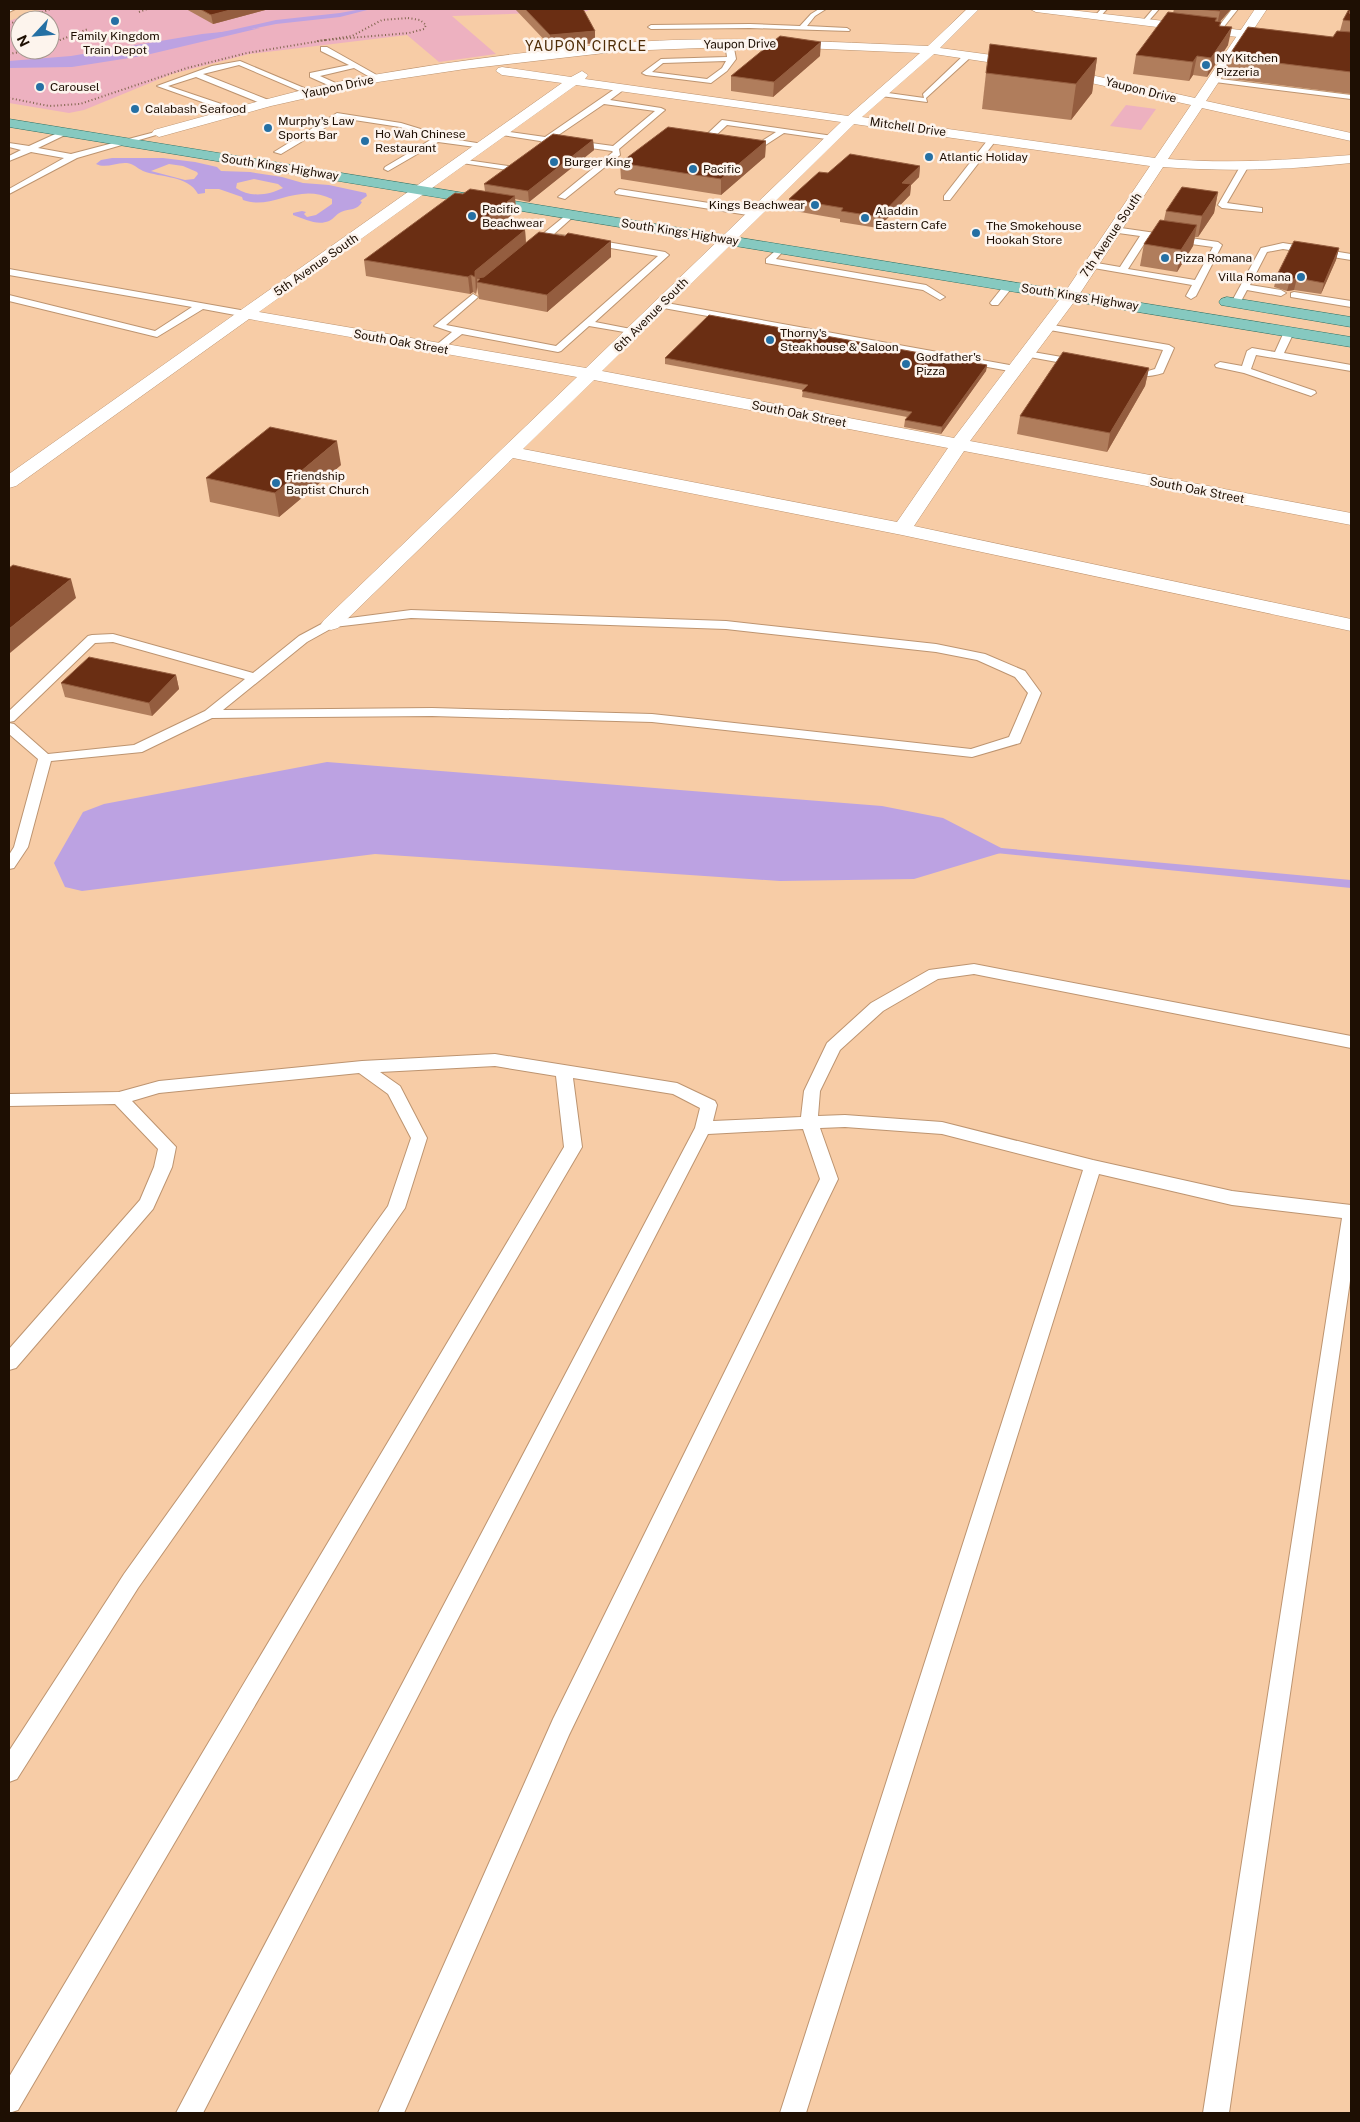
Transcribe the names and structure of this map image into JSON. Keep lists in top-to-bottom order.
{
  "streets": {
    "main road": ["South Kings Highway"],
    "street": [
      "Yaupon Drive",
      "Mitchell Drive",
      "7th Avenue South",
      "5th Avenue South",
      "6th Avenue South",
      "South Oak Street"
    ]
  },
  "crossings": [
    ["Yaupon Drive", "Mitchell Drive"],
    ["Yaupon Drive", "7th Avenue South"],
    ["Yaupon Drive", "5th Avenue South"],
    ["Yaupon Drive", "6th Avenue South"],
    ["Mitchell Drive", "7th Avenue South"],
    ["Mitchell Drive", "5th Avenue South"],
    ["Mitchell Drive", "6th Avenue South"],
    ["South Kings Highway", "7th Avenue South"],
    ["South Kings Highway", "5th Avenue South"],
    ["South Kings Highway", "6th Avenue South"],
    ["7th Avenue South", "South Oak Street"],
    ["5th Avenue South", "South Oak Street"],
    ["6th Avenue South", "South Oak Street"]
  ],
  "districts": ["YAUPON CIRCLE"],
  "places": [
    "Family Kingdom Train Depot",
    "NY Kitchen Pizzeria",
    "Carousel",
    "Calabash Seafood",
    "Murphy's Law Sports Bar",
    "Ho Wah Chinese Restaurant",
    "Atlantic Holiday",
    "Burger King",
    "Pacific",
    "Kings Beachwear",
    "Pacific Beachwear",
    "Aladdin Eastern Cafe",
    "The Smokehouse Hookah Store",
    "Pizza Romana",
    "Villa Romana",
    "Thorny's Steakhouse & Saloon",
    "Godfather's Pizza",
    "Friendship Baptist Church"
  ],
  "north": "bottom left"
}
